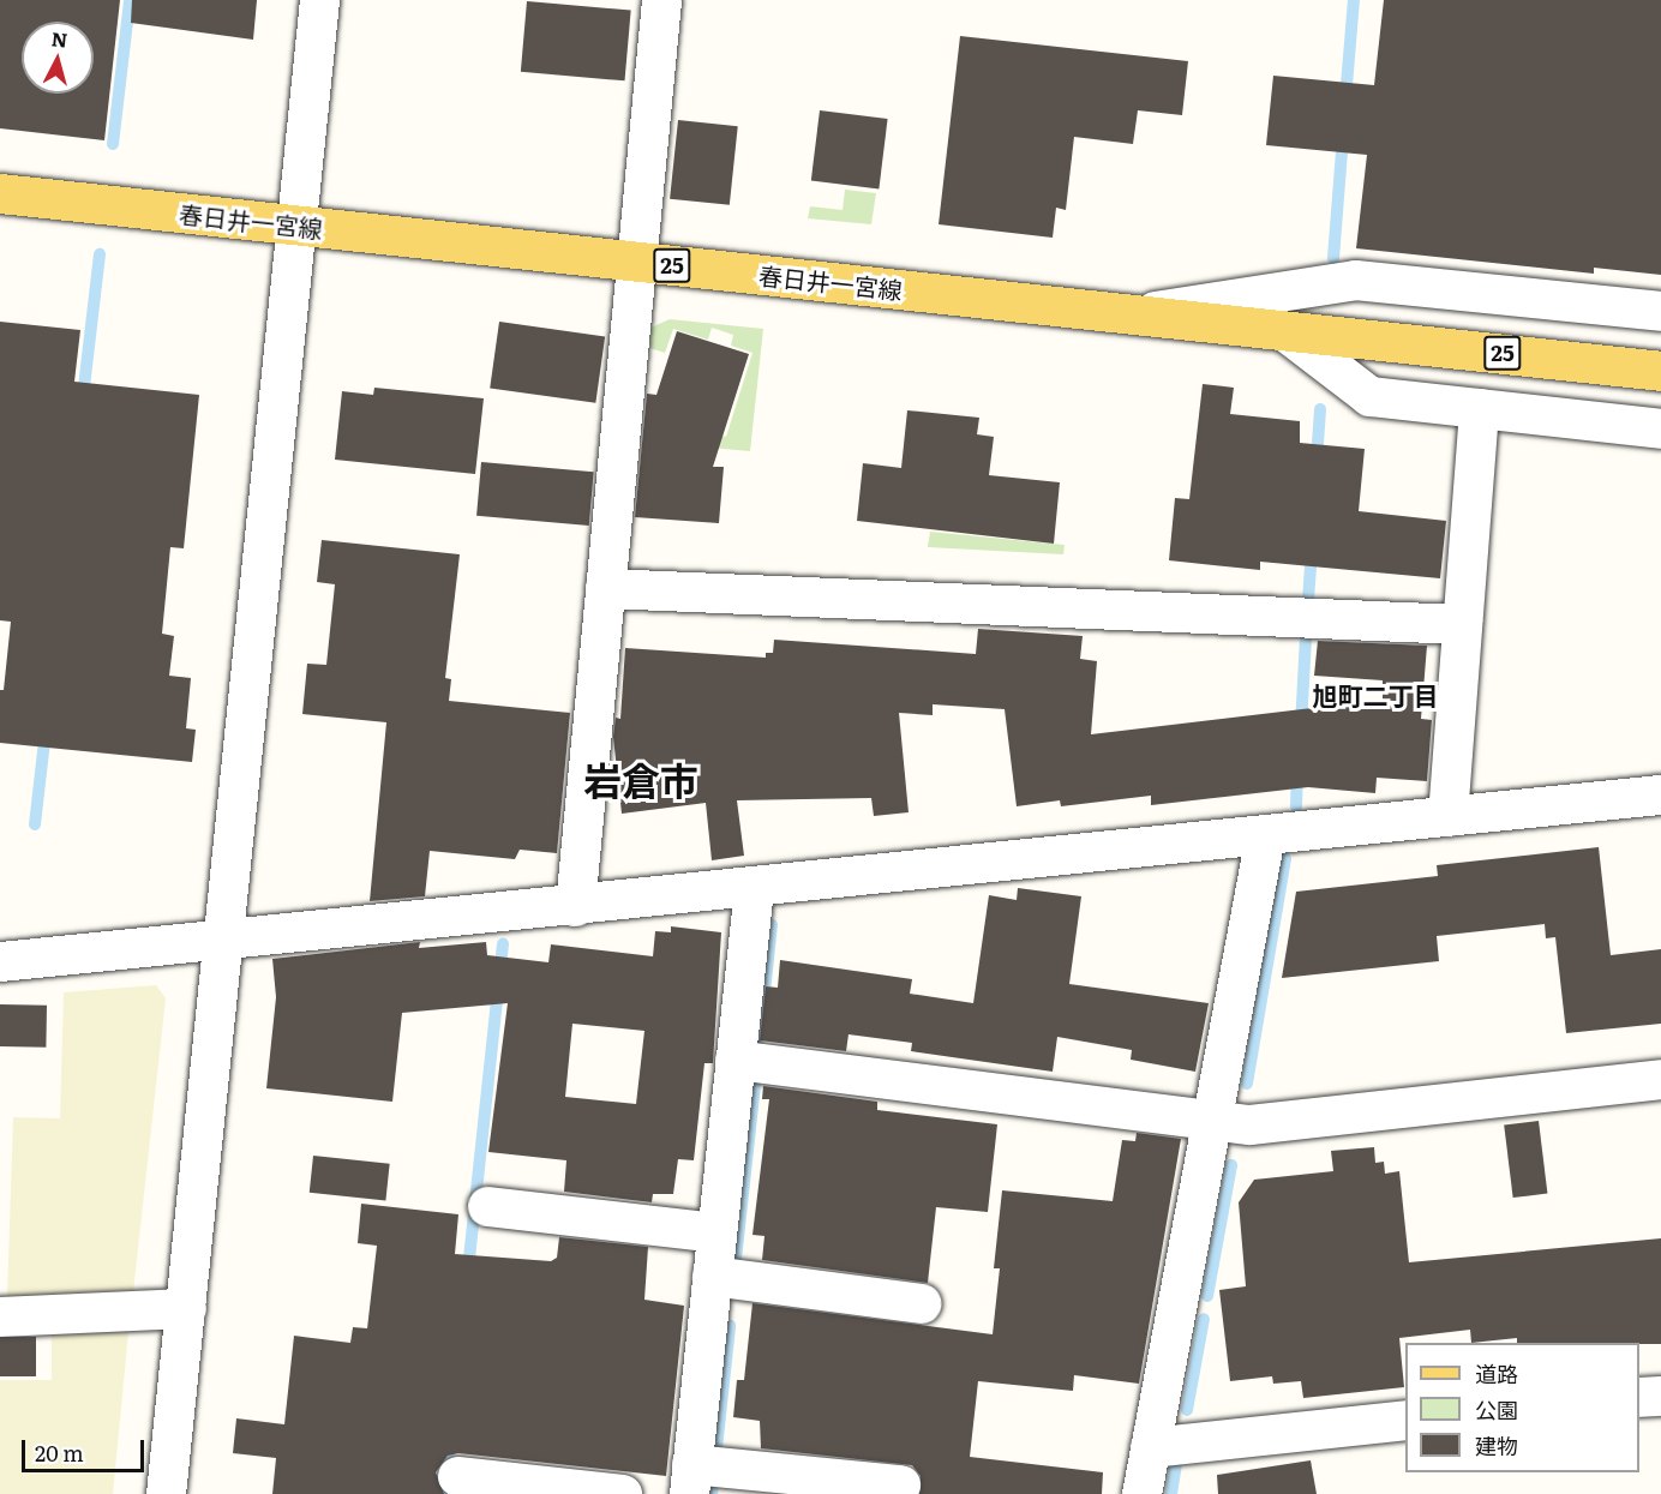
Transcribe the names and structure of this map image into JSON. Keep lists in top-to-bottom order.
{
  "streets": {
    "main road": ["春日井一宮線", "25"]
  },
  "districts": ["旭町二丁目", "岩倉市"],
  "legend": ["道路", "公園", "建物"],
  "scale_bar": "20 m",
  "north": "top"
}
